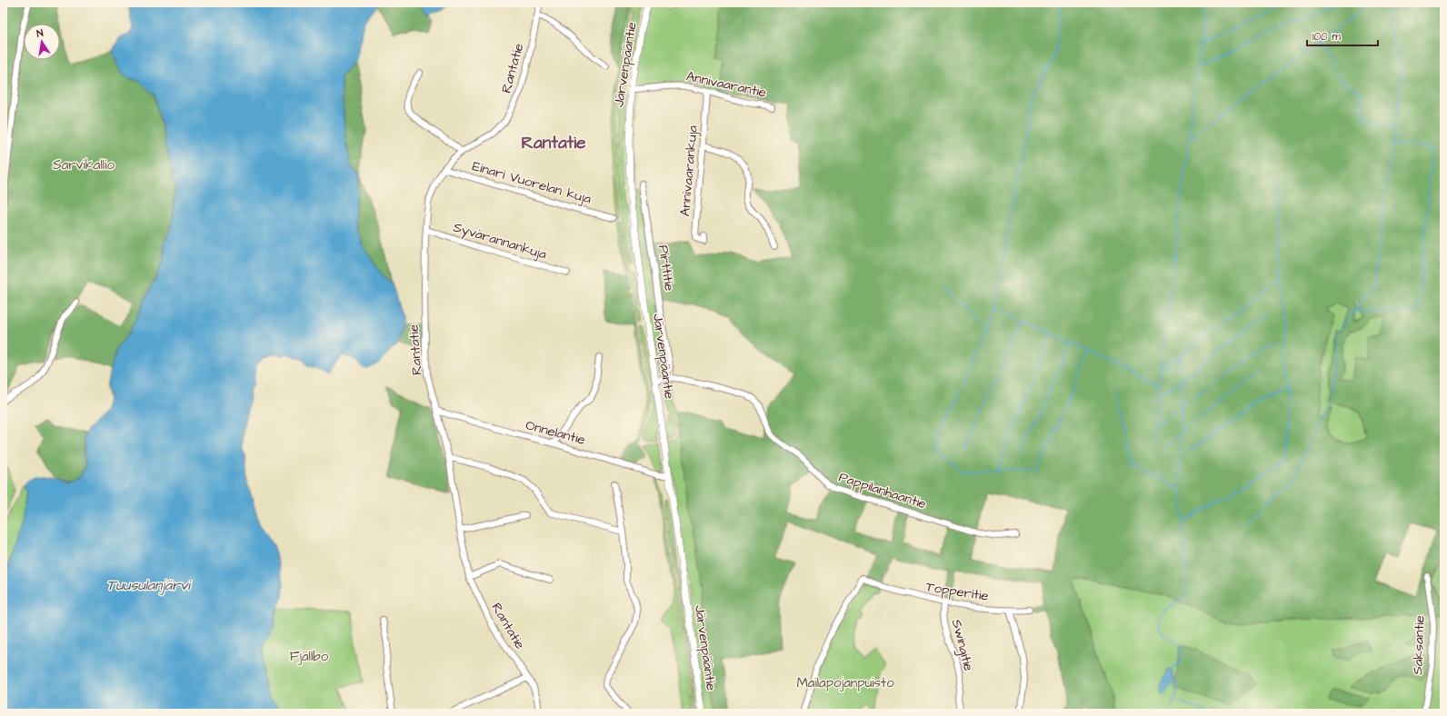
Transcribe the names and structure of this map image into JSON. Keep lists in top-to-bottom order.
{
  "streets": {
    "main road": ["Järvenpääntie"],
    "street": [
      "Rantatie",
      "Annivaarantie",
      "Annivaarankuja",
      "Einari Vuorelan kuja",
      "Syvärannankuja",
      "Pirttitie",
      "Onnelantie",
      "Pappilanhaantie",
      "Topperitie",
      "Swingitie",
      "Saksantie"
    ]
  },
  "crossings": [
    ["Järvenpääntie", "Annivaarantie"],
    ["Järvenpääntie", "Onnelantie"],
    ["Järvenpääntie", "Pappilanhaantie"],
    ["Rantatie", "Einari Vuorelan kuja"],
    ["Rantatie", "Syvärannankuja"],
    ["Rantatie", "Onnelantie"],
    ["Annivaarantie", "Annivaarankuja"],
    ["Pirttitie", "Pappilanhaantie"],
    ["Topperitie", "Swingitie"]
  ],
  "districts": ["Rantatie"],
  "water": ["Tuusulanjärvi"],
  "parks": ["Sarvikallio", "Fjällbo", "Mailapojanpuisto"],
  "scale_bar": "100 m",
  "north": "top"
}
